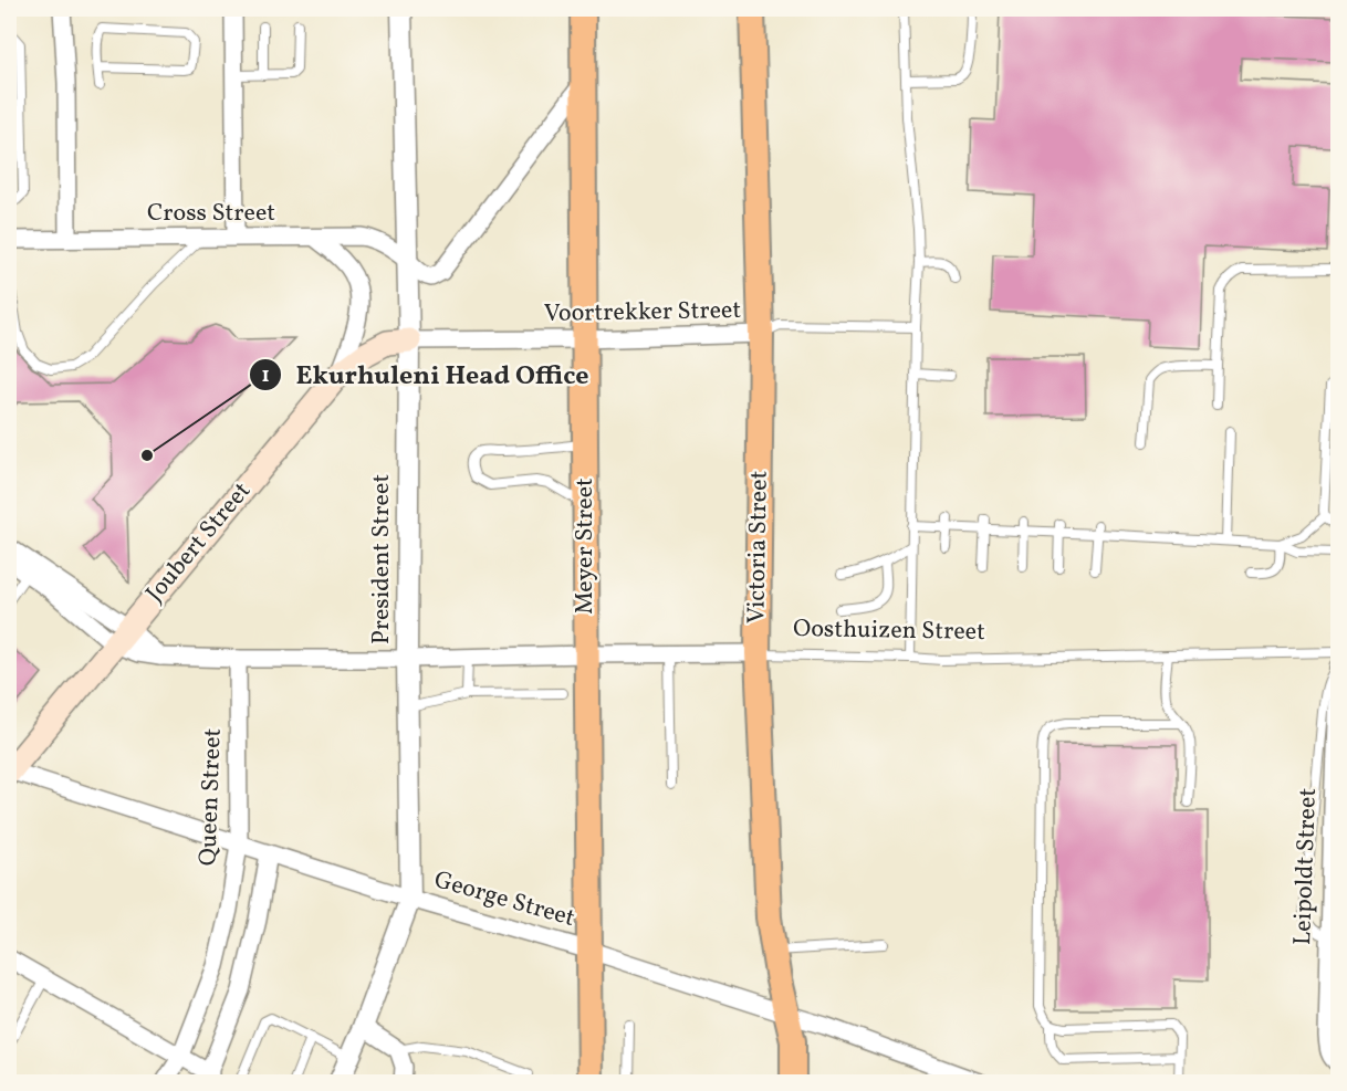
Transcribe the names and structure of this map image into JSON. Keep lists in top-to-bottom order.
{
  "streets": {
    "main road": ["Joubert Street", "Meyer Street", "Victoria Street"],
    "street": [
      "Cross Street",
      "Voortrekker Street",
      "President Street",
      "Oosthuizen Street",
      "Queen Street",
      "Leipoldt Street",
      "George Street"
    ]
  },
  "crossings": [
    ["Cross Street", "President Street"],
    ["Voortrekker Street", "Joubert Street"],
    ["Voortrekker Street", "Meyer Street"],
    ["Voortrekker Street", "Victoria Street"],
    ["Voortrekker Street", "President Street"],
    ["Joubert Street", "President Street"],
    ["Joubert Street", "Oosthuizen Street"],
    ["Joubert Street", "George Street"],
    ["Meyer Street", "Oosthuizen Street"],
    ["Meyer Street", "George Street"],
    ["Victoria Street", "Oosthuizen Street"],
    ["Victoria Street", "George Street"],
    ["President Street", "Oosthuizen Street"],
    ["President Street", "George Street"],
    ["Oosthuizen Street", "Queen Street"],
    ["Queen Street", "George Street"]
  ],
  "places": ["Ekurhuleni Head Office"]
}
